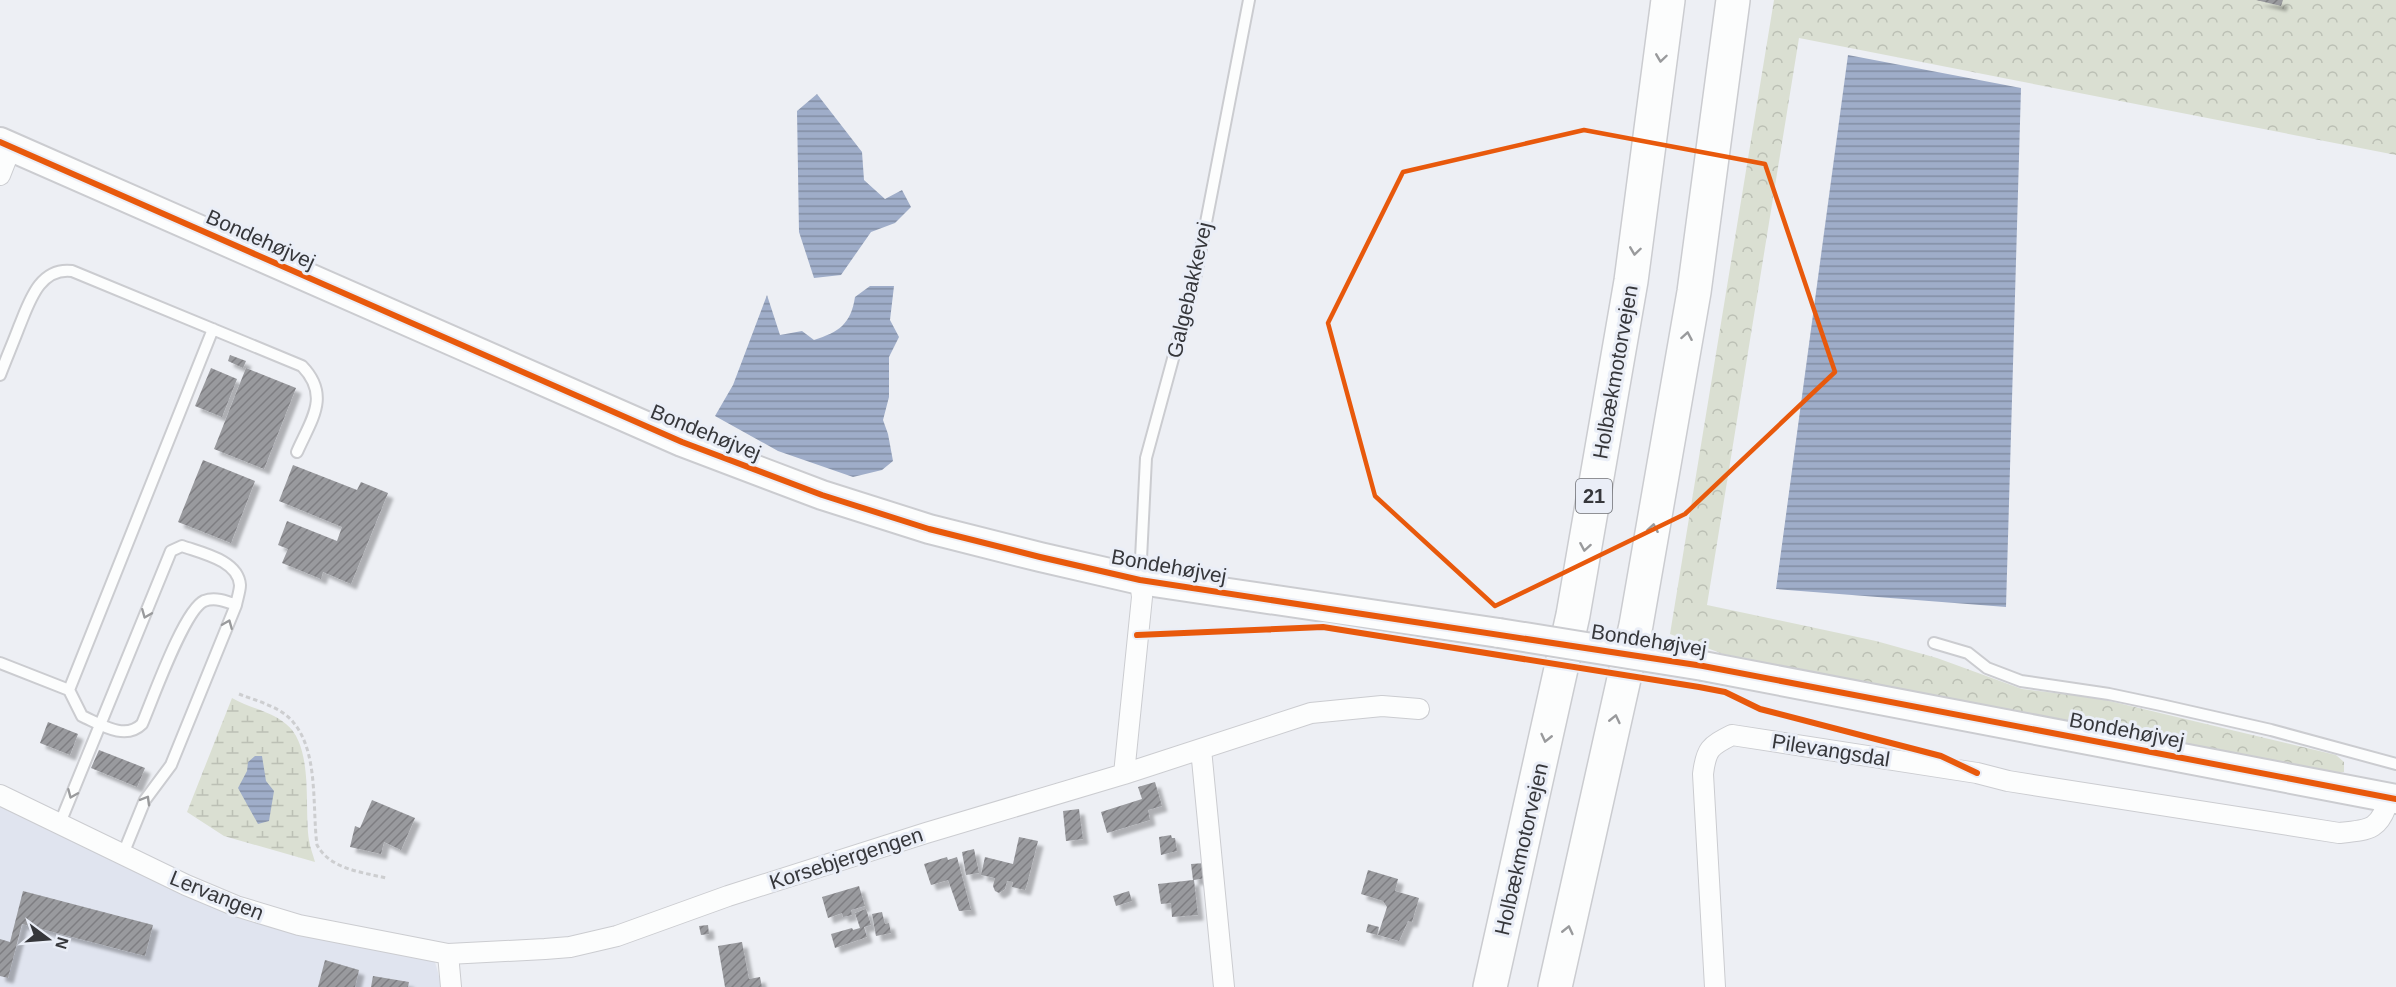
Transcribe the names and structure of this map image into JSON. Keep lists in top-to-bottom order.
{
  "streets": {
    "highway": ["Holbækmotorvejen", "21"],
    "street": [
      "Bondehøjvej",
      "Pilevangsdal",
      "Korsebjergengen",
      "Lervangen"
    ],
    "lane": ["Galgebakkevej"]
  },
  "crossings": [
    ["Bondehøjvej", "Galgebakkevej"],
    ["Bondehøjvej", "Pilevangsdal"],
    ["Korsebjergengen", "Lervangen"]
  ],
  "north": "right"
}
